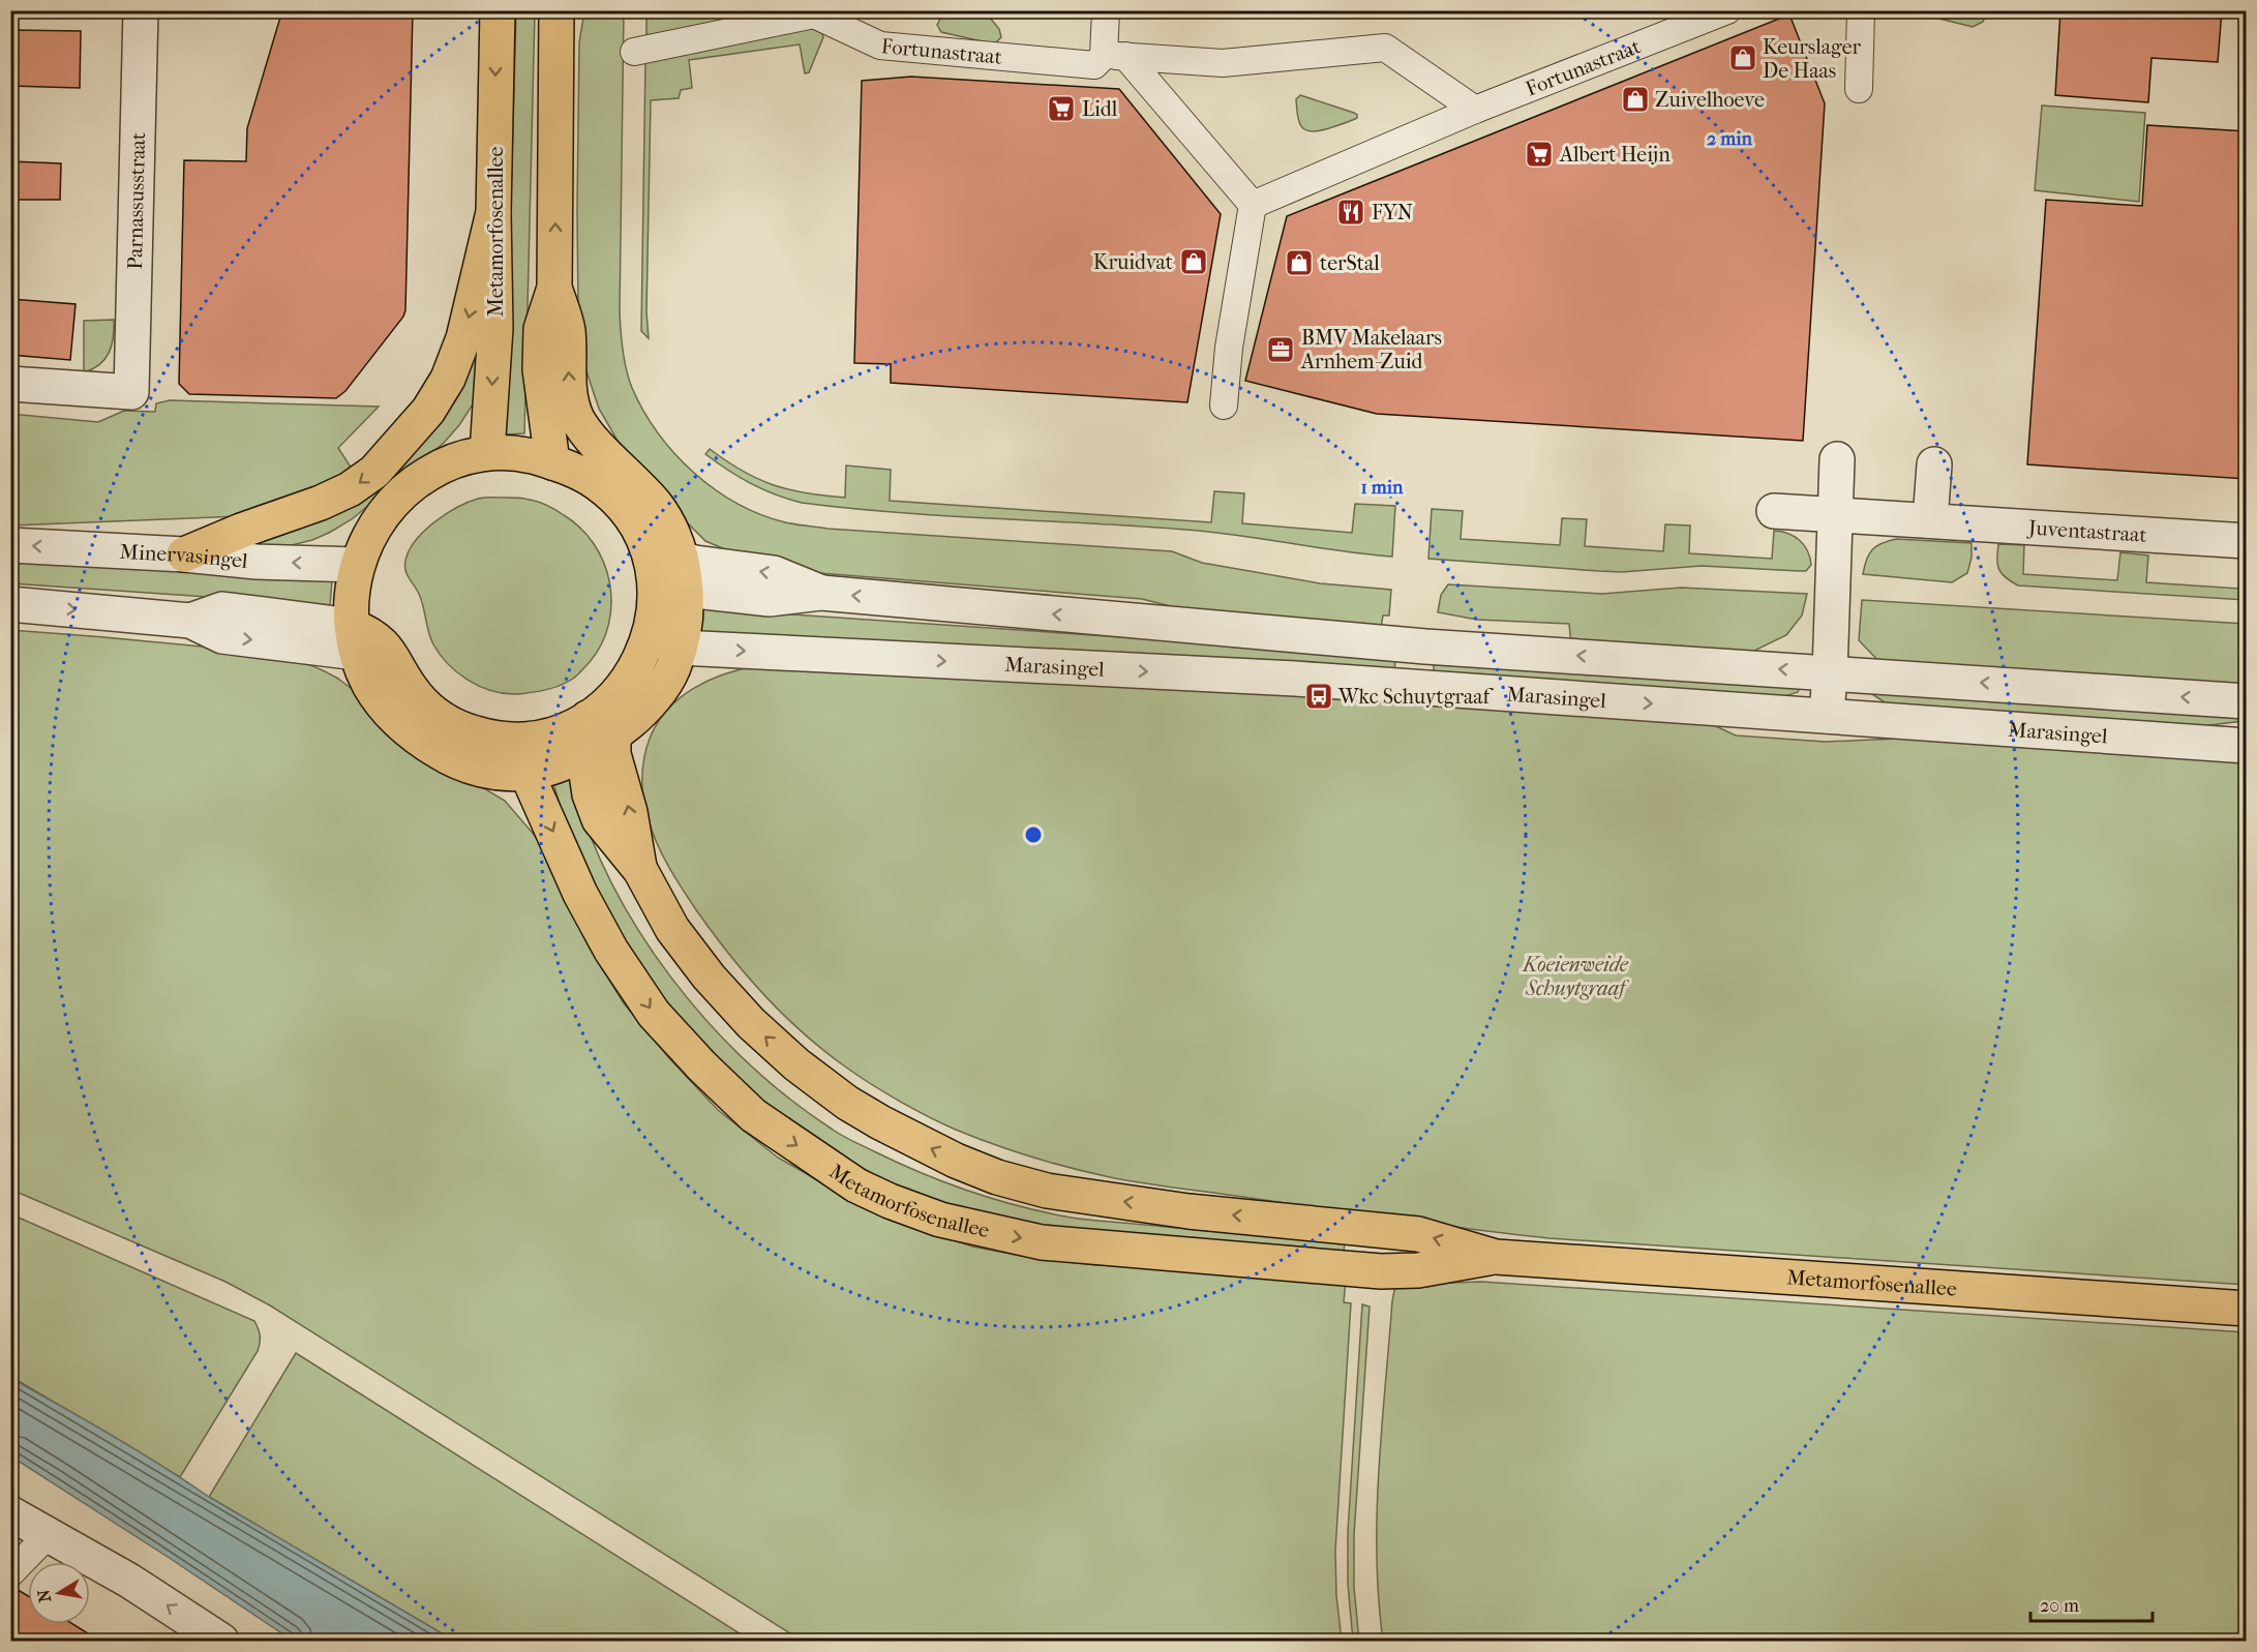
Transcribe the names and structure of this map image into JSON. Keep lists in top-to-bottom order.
{
  "streets": {
    "main road": ["Metamorfosenallee"],
    "street": [
      "Fortunastraat",
      "Parnassusstraat",
      "Juventastraat",
      "Minervasingel",
      "Marasingel"
    ]
  },
  "parks": ["Koeienweide Schuytgraaf"],
  "places": {
    "shop": [
      "Keurslager De Haas",
      "Zuivelhoeve",
      "Kruidvat",
      "terStal"
    ],
    "supermarket": ["Lidl", "Albert Heijn"],
    "restaurant": ["FYN"],
    "office": ["BMV Makelaars Arnhem-Zuid"],
    "bus stop": ["Wkc Schuytgraaf"]
  },
  "scale_bar": "20 m",
  "north": "left",
  "rings": ["2 min", "1 min"]
}
